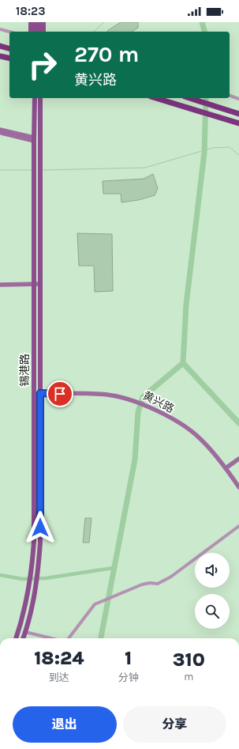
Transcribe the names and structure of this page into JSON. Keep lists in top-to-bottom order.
{
  "streets": {
    "main road": ["锡港路"],
    "street": ["黄兴路"]
  },
  "crossings": [
    ["锡港路", "黄兴路"]
  ],
  "page": {
    "status": "18:23",
    "turn": ["270 m", "黄兴路"],
    "eta": [
      "18:24",
      "到达",
      "1",
      "分钟",
      "310",
      "m"
    ],
    "buttons": ["退出", "分享"]
  }
}
